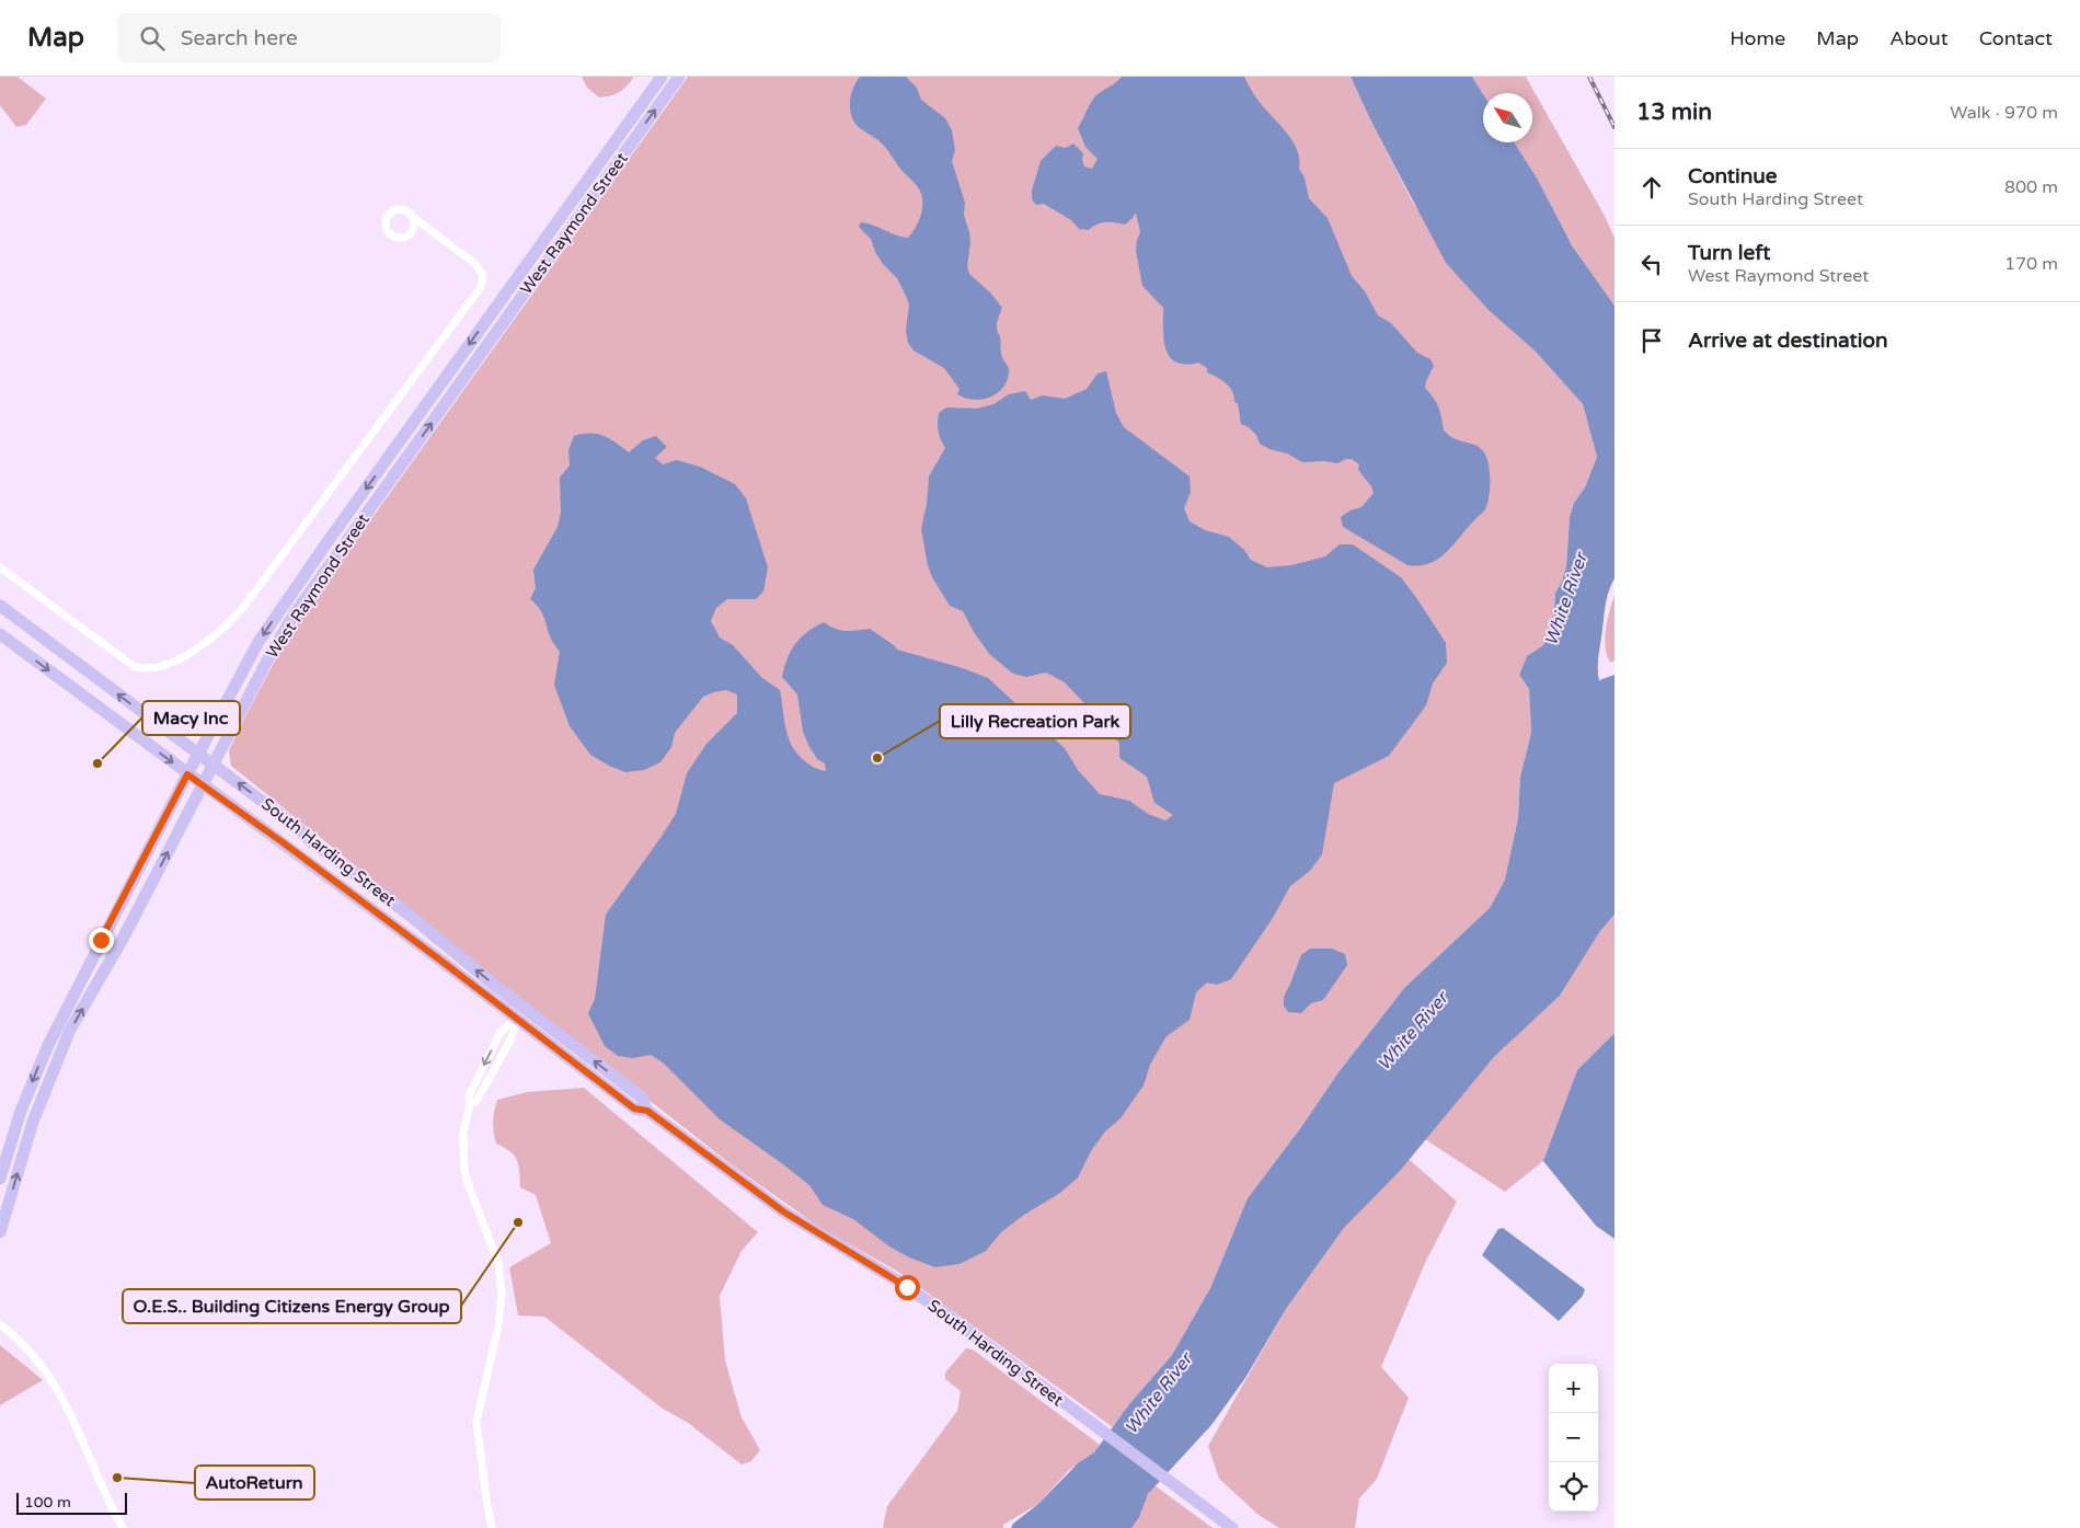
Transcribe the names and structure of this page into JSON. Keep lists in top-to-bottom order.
{
  "streets": {
    "main road": ["West Raymond Street", "South Harding Street"]
  },
  "crossings": [
    ["West Raymond Street", "South Harding Street"]
  ],
  "water": ["White River"],
  "places": [
    "Lilly Recreation Park",
    "Macy Inc",
    "O.E.S.. Building Citizens Energy Group",
    "AutoReturn"
  ],
  "scale_bar": "100 m",
  "north": "top left",
  "page": {
    "header": "Map",
    "search": "Search here",
    "nav": [
      "Home",
      "Map",
      "About",
      "Contact"
    ],
    "heading": ["13 min", "Walk · 970 m"],
    "list": [
      ["Continue", "South Harding Street", "800 m"],
      ["Turn left", "West Raymond Street", "170 m"],
      "Arrive at destination"
    ],
    "map_buttons": ["+", "−"],
    "scale": "100 m"
  }
}
